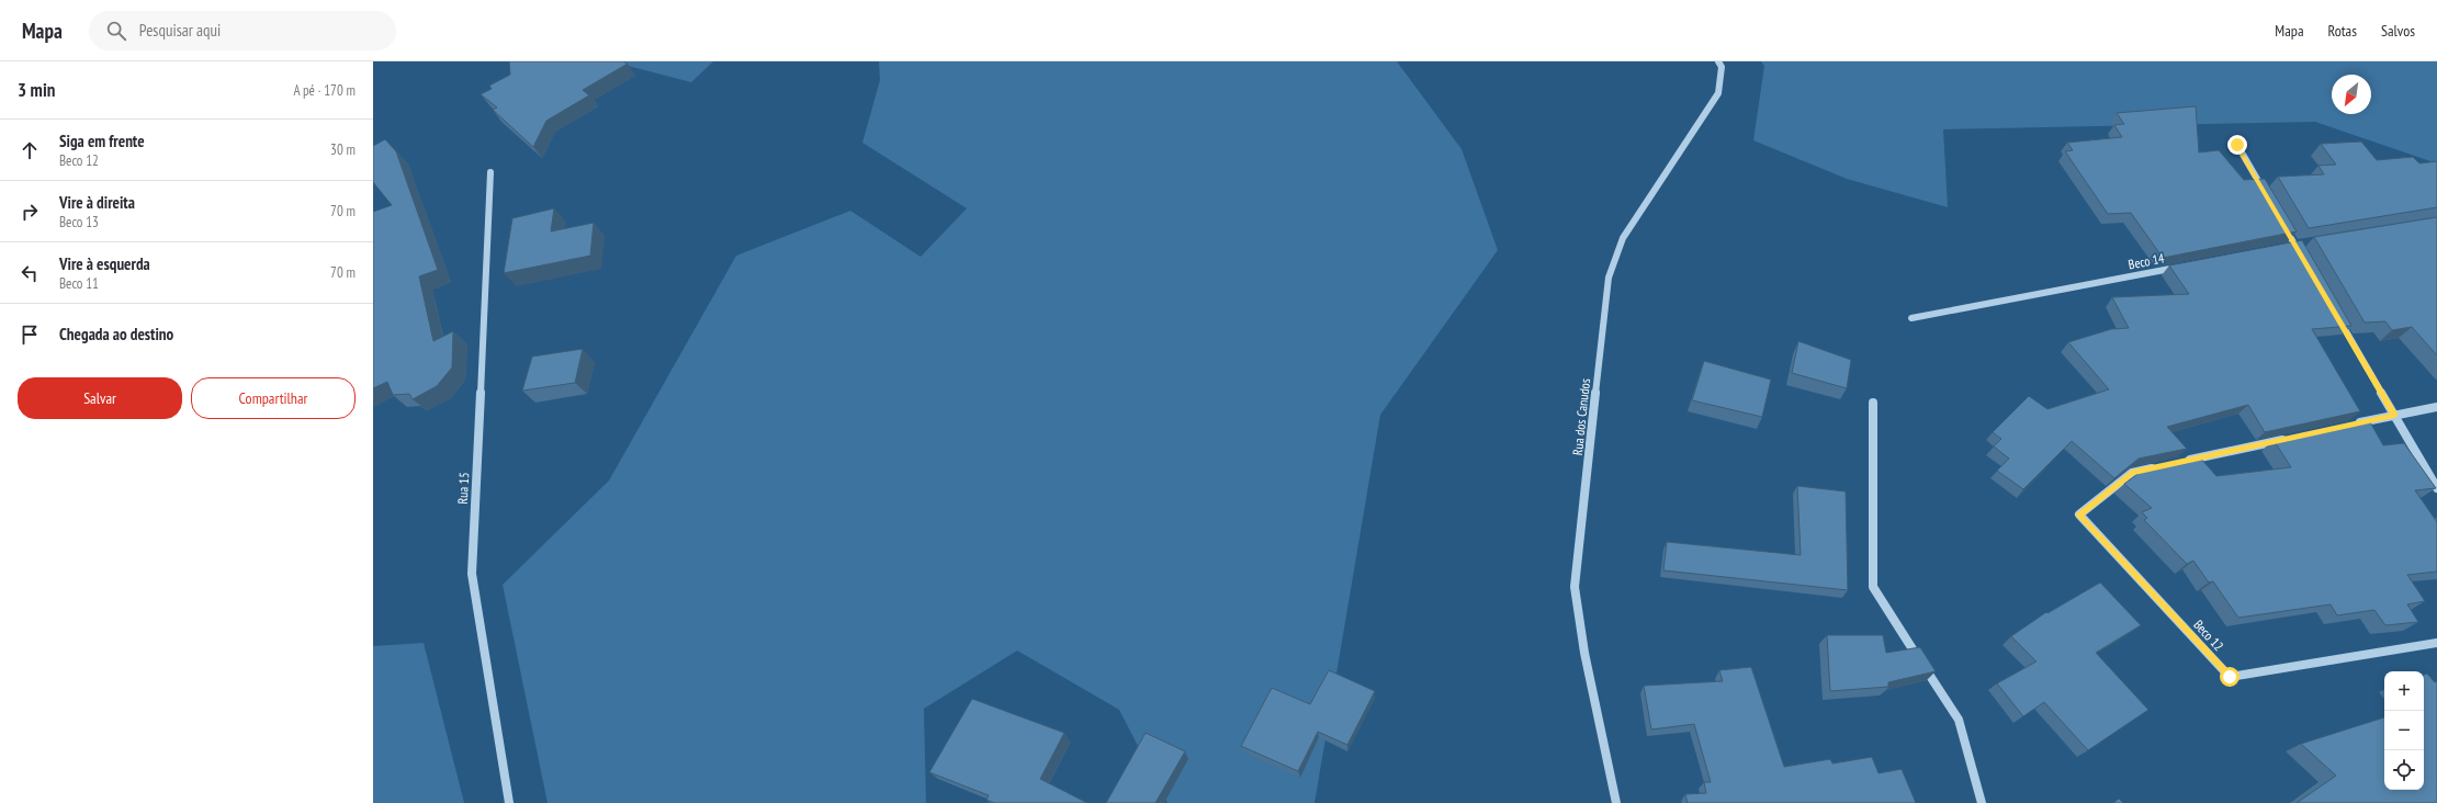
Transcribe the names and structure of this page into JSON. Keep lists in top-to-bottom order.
{
  "streets": {
    "street": [
      "Beco 14",
      "Rua dos Canudos",
      "Rua 15",
      "Beco 12"
    ]
  },
  "north": "bottom left",
  "page": {
    "header": "Mapa",
    "search": "Pesquisar aqui",
    "nav": ["Mapa", "Rotas", "Salvos"],
    "heading": ["3 min", "A pé · 170 m"],
    "list": [
      ["Siga em frente", "Beco 12", "30 m"],
      ["Vire à direita", "Beco 13", "70 m"],
      ["Vire à esquerda", "Beco 11", "70 m"],
      "Chegada ao destino"
    ],
    "buttons": ["Salvar", "Compartilhar"],
    "map_buttons": ["+", "−"]
  }
}
